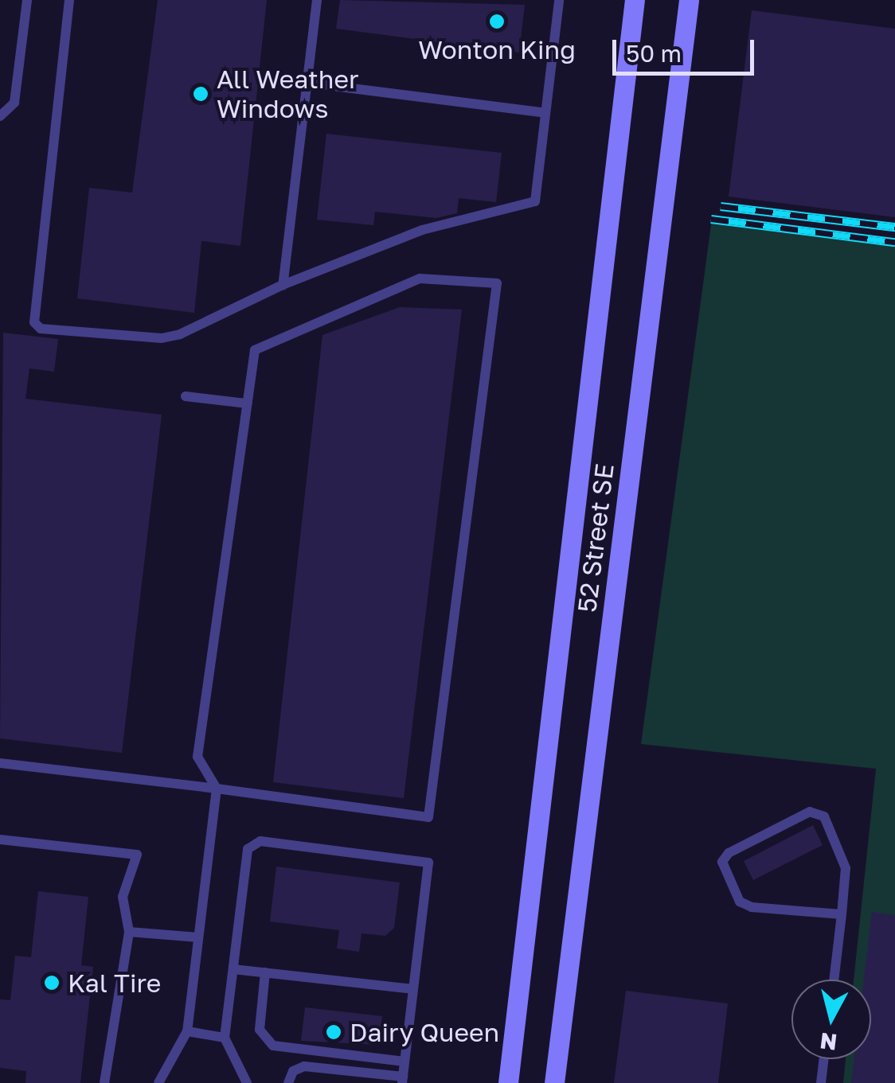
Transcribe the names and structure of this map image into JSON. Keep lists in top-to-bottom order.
{
  "streets": {
    "main road": ["52 Street SE"]
  },
  "places": [
    "Wonton King",
    "All Weather Windows",
    "Kal Tire",
    "Dairy Queen"
  ],
  "scale_bar": "50 m",
  "north": "bottom"
}
